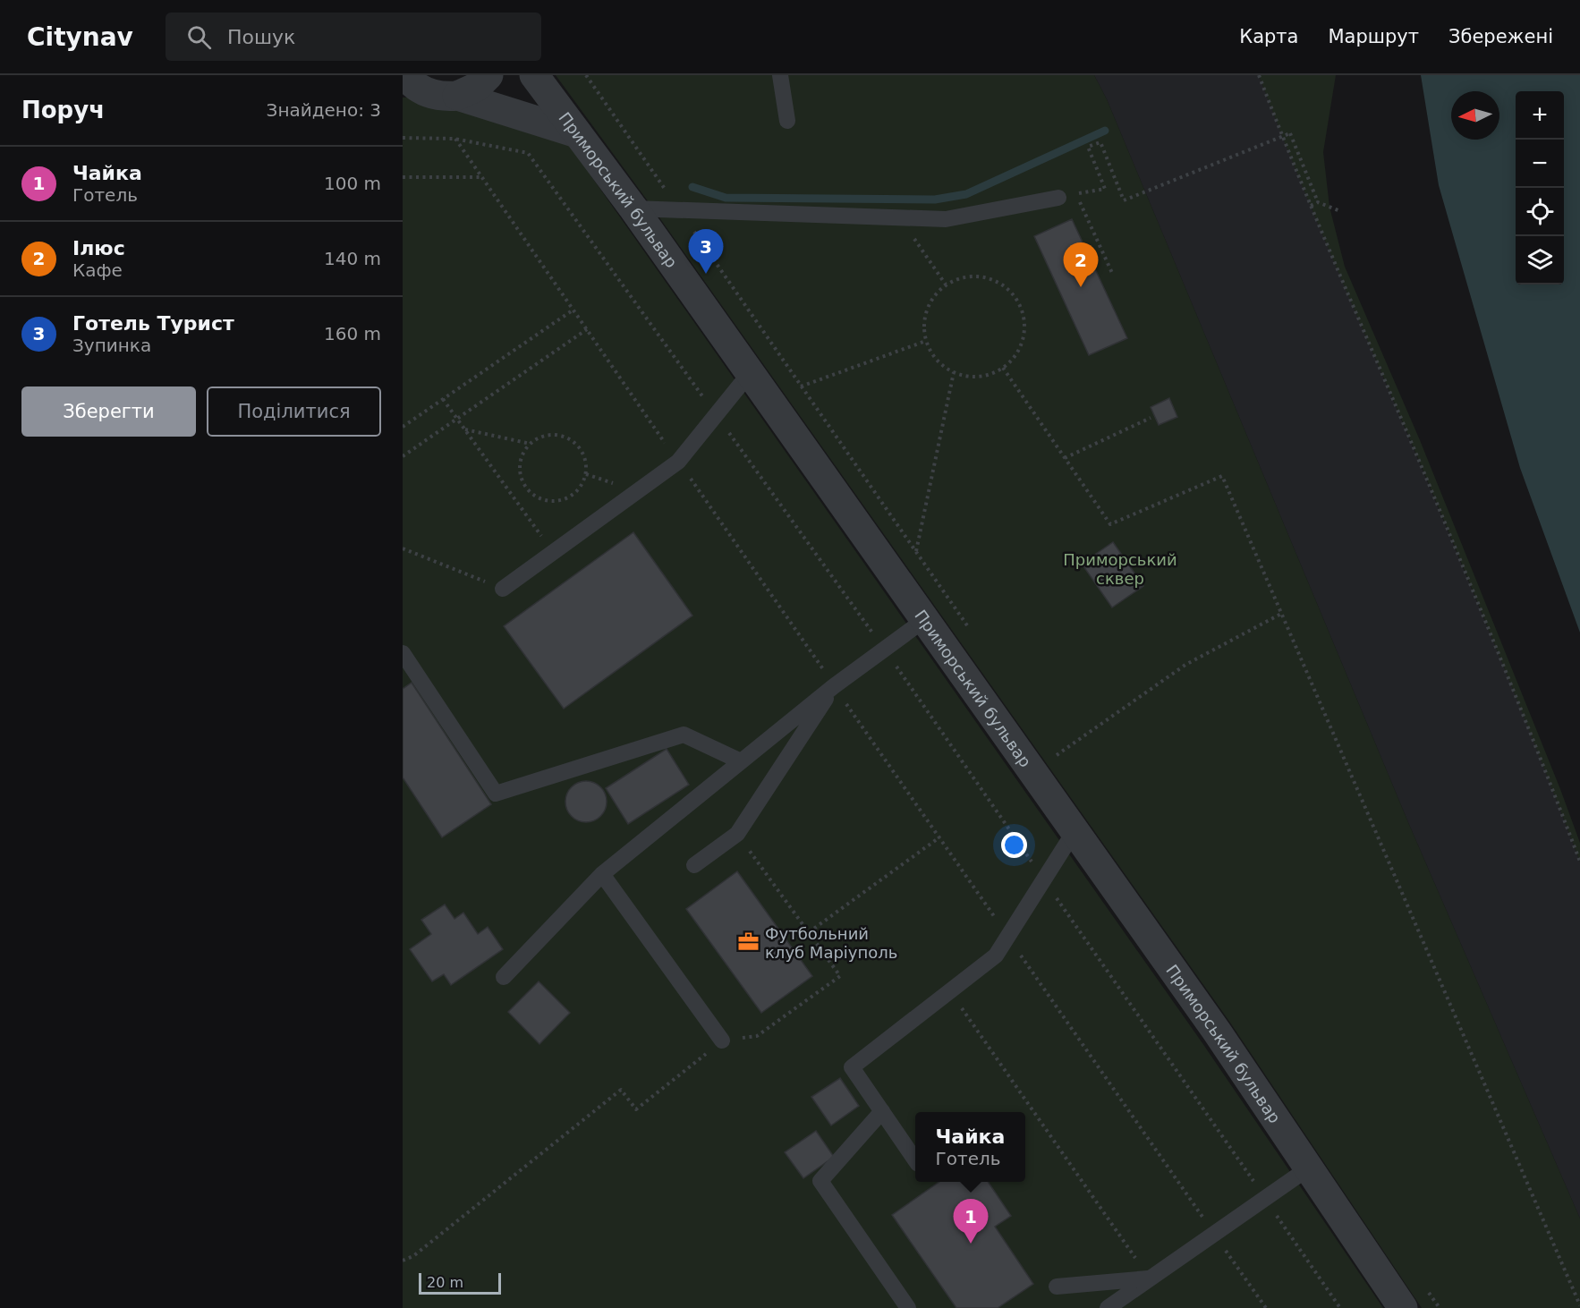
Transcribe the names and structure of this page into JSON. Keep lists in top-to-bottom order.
{
  "streets": {
    "street": ["Приморський бульвар"]
  },
  "parks": ["Приморський сквер"],
  "places": {
    "office": ["Футбольний клуб Маріуполь"]
  },
  "scale_bar": "20 m",
  "north": "left",
  "page": {
    "header": "Citynav",
    "search": "Пошук",
    "nav": ["Карта", "Маршрут", "Збережені"],
    "heading": ["Поруч", "Знайдено: 3"],
    "map_buttons": ["+", "−"],
    "list": [
      {
        "mark": "1",
        "name": "Чайка",
        "note": "Готель",
        "value": "100 m"
      },
      {
        "mark": "2",
        "name": "Ілюс",
        "note": "Кафе",
        "value": "140 m"
      },
      {
        "mark": "3",
        "name": "Готель Турист",
        "note": "Зупинка",
        "value": "160 m"
      }
    ],
    "pins": ["3", "2", "1"],
    "buttons": ["Зберегти", "Поділитися"],
    "popup": ["Чайка", "Готель"],
    "scale": "20 m"
  }
}
